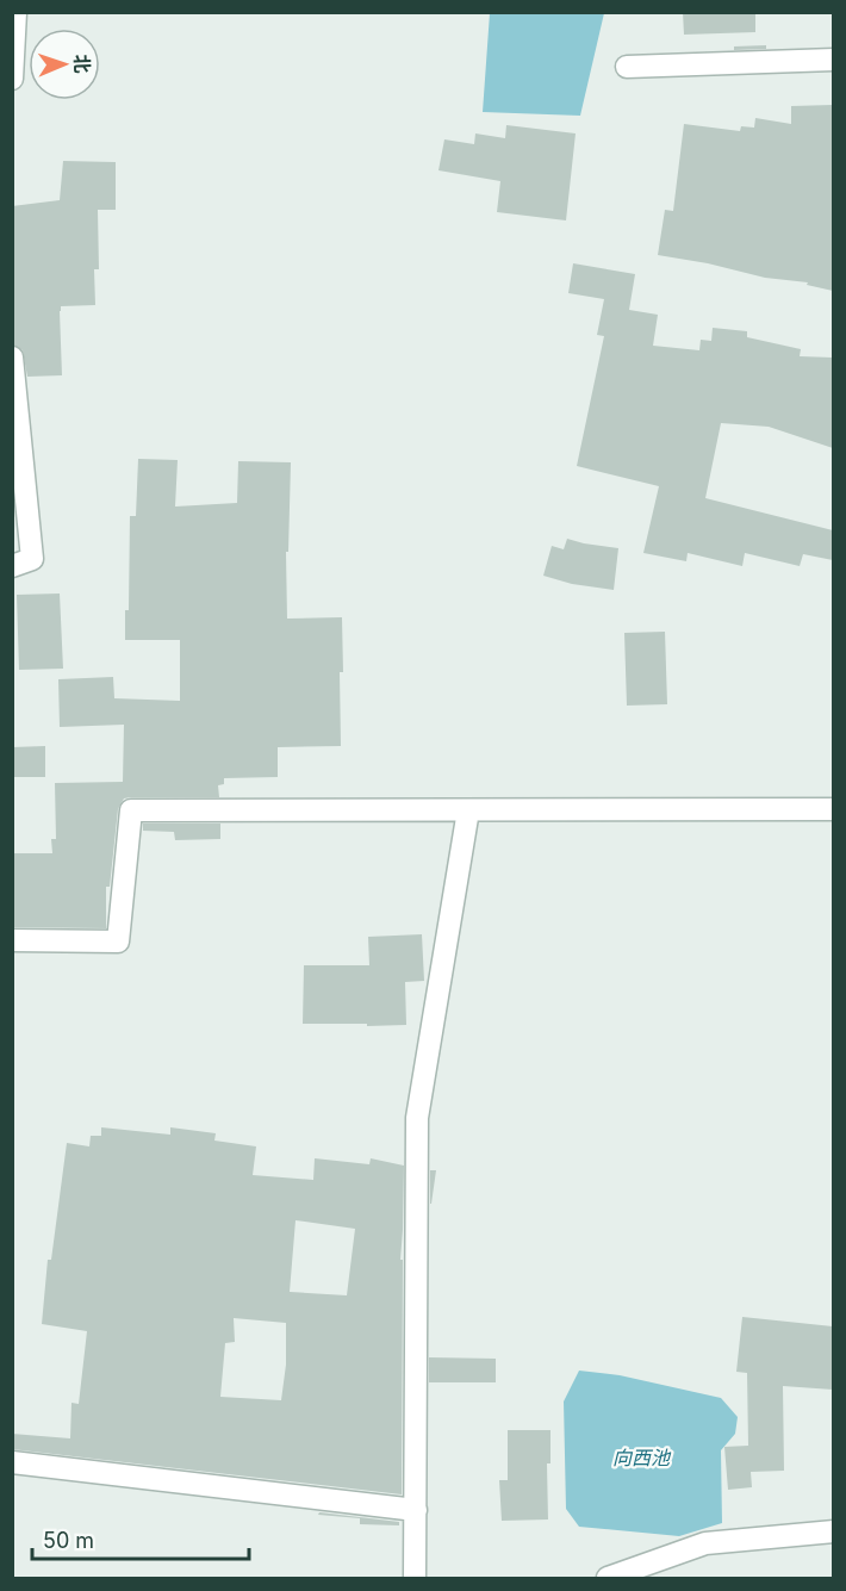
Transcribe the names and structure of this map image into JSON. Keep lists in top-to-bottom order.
{
  "water": ["向西池"],
  "scale_bar": "50 m",
  "north": "right"
}
